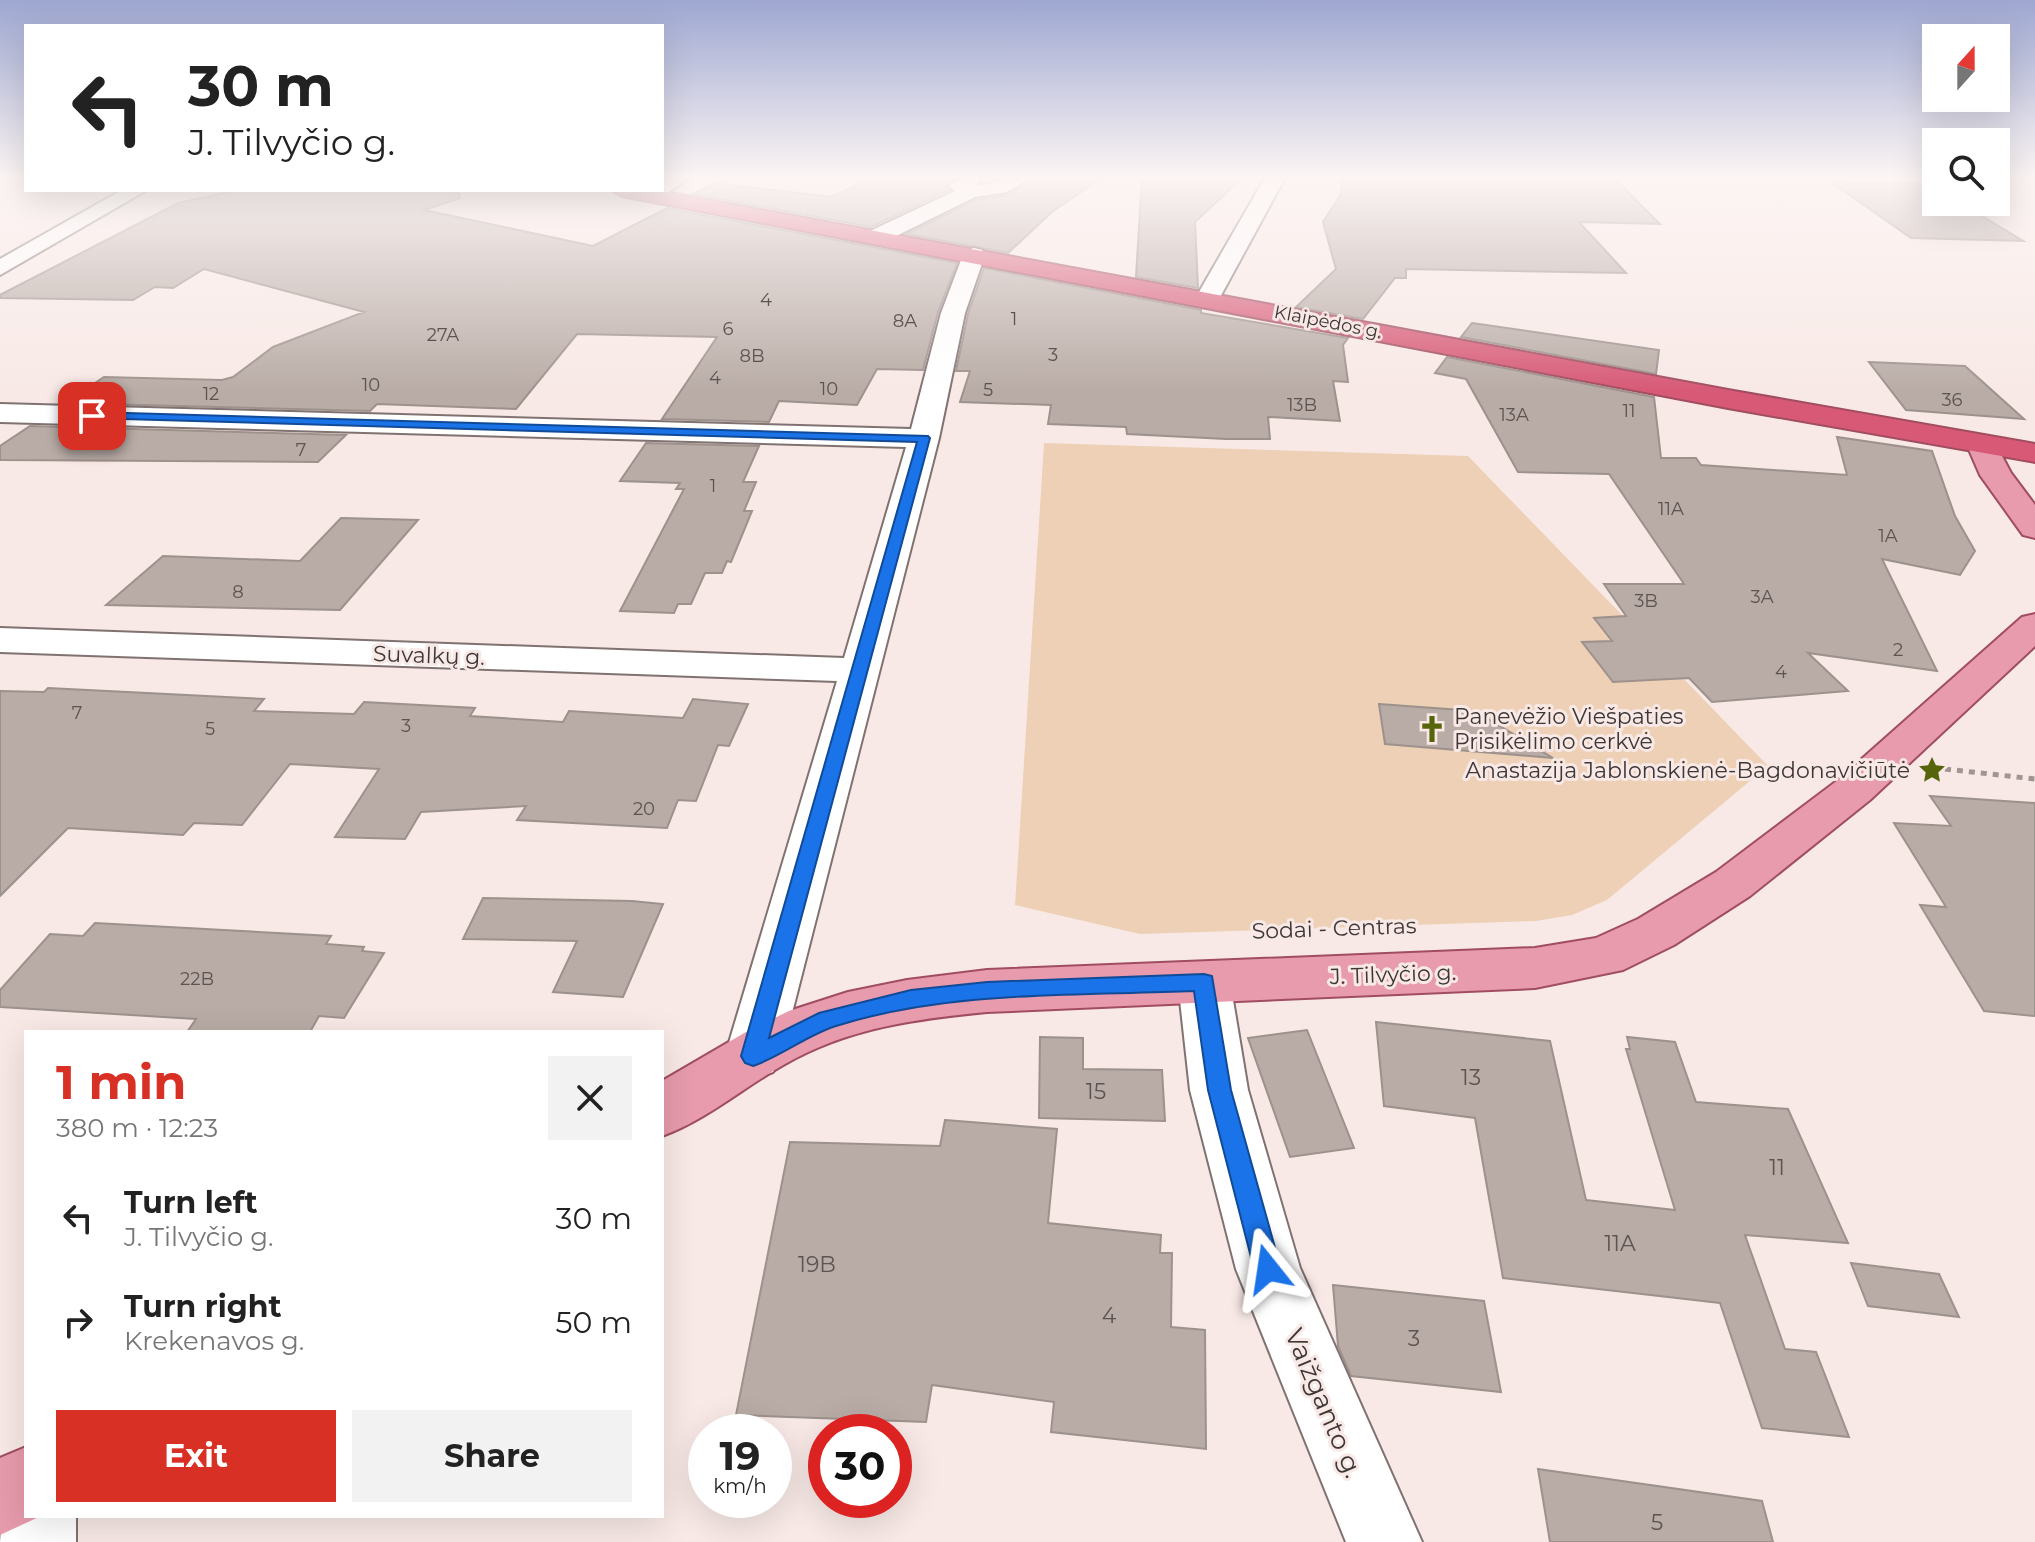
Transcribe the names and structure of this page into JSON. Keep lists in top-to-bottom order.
{
  "streets": {
    "highway": ["Klaipėdos g."],
    "main road": ["J. Tilvyčio g."],
    "street": ["Suvalkų g.", "Vaižganto g."]
  },
  "crossings": [
    ["J. Tilvyčio g.", "Vaižganto g."]
  ],
  "places": {
    "church": ["Panevėžio Viešpaties Prisikėlimo cerkvė"],
    "place": ["Anastazija Jablonskienė-Bagdonavičiūtė"]
  },
  "house_numbers": [
    "4",
    "1",
    "8A",
    "6",
    "27A",
    "3",
    "8B",
    "4",
    "10",
    "10",
    "5",
    "12",
    "36",
    "13B",
    "11",
    "13A",
    "7",
    "1",
    "11A",
    "1A",
    "8",
    "3A",
    "3B",
    "2",
    "4",
    "7",
    "3",
    "5",
    "20",
    "22B",
    "13",
    "15",
    "11",
    "11A",
    "19B",
    "4",
    "3",
    "5"
  ],
  "north": "top",
  "page": {
    "turn": ["30 m", "J. Tilvyčio g."],
    "heading": ["1 min", "380 m · 12:23"],
    "list": [
      {
        "name": "Turn left",
        "note": "J. Tilvyčio g.",
        "value": "30 m"
      },
      {
        "name": "Turn right",
        "note": "Krekenavos g.",
        "value": "50 m"
      }
    ],
    "buttons": ["Exit", "Share"],
    "speed": "19 km/h",
    "limit": "30"
  }
}
